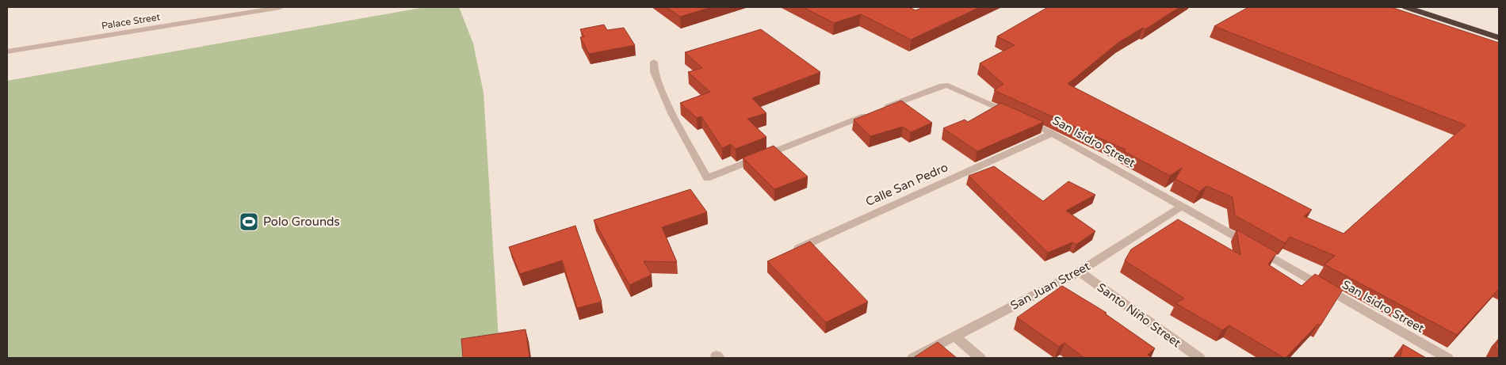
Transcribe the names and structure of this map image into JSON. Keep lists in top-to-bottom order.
{
  "streets": {
    "street": [
      "Palace Street",
      "San Isidro Street",
      "Calle San Pedro",
      "San Juan Street",
      "Santo Niño Street"
    ]
  },
  "crossings": [
    ["San Isidro Street", "Calle San Pedro"],
    ["San Isidro Street", "San Juan Street"],
    ["San Juan Street", "Santo Niño Street"]
  ],
  "places": {
    "sports": ["Polo Grounds"]
  }
}
